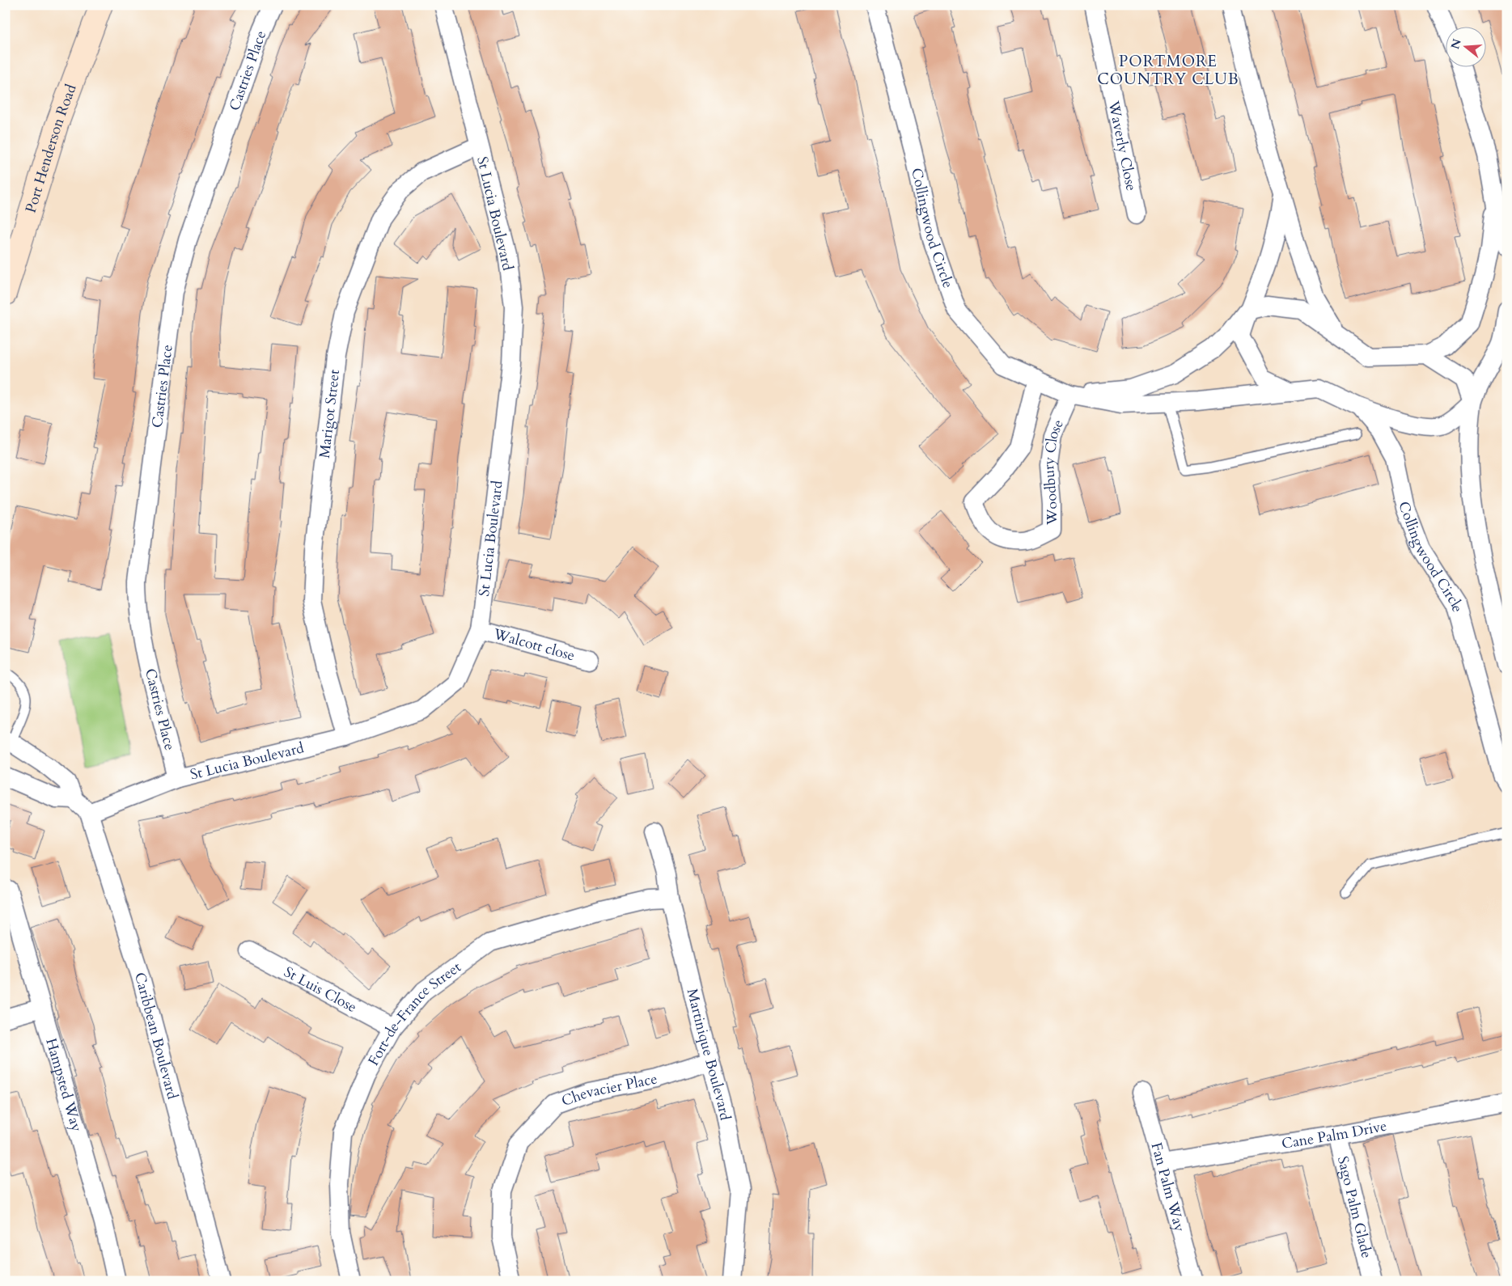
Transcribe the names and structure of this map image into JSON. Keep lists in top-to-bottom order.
{
  "streets": {
    "street": [
      "Castries Place",
      "Waverly Close",
      "Port Henderson Road",
      "St Lucia Boulevard",
      "Collingwood Circle",
      "Marigot Street",
      "Woodbury Close",
      "Walcott close",
      "St Luis Close",
      "Fort-de-France Street",
      "Caribbean Boulevard",
      "Martinique Boulevard",
      "Hampsted Way",
      "Chevacier Place",
      "Cane Palm Drive",
      "Fan Palm Way",
      "Sago Palm Glade"
    ]
  },
  "crossings": [
    ["Castries Place", "St Lucia Boulevard"],
    ["St Lucia Boulevard", "Marigot Street"],
    ["St Lucia Boulevard", "Walcott close"],
    ["St Lucia Boulevard", "Caribbean Boulevard"],
    ["Collingwood Circle", "Woodbury Close"],
    ["St Luis Close", "Fort-de-France Street"],
    ["Fort-de-France Street", "Martinique Boulevard"],
    ["Martinique Boulevard", "Chevacier Place"],
    ["Cane Palm Drive", "Fan Palm Way"],
    ["Cane Palm Drive", "Sago Palm Glade"]
  ],
  "districts": ["PORTMORE COUNTRY CLUB"],
  "north": "left"
}
